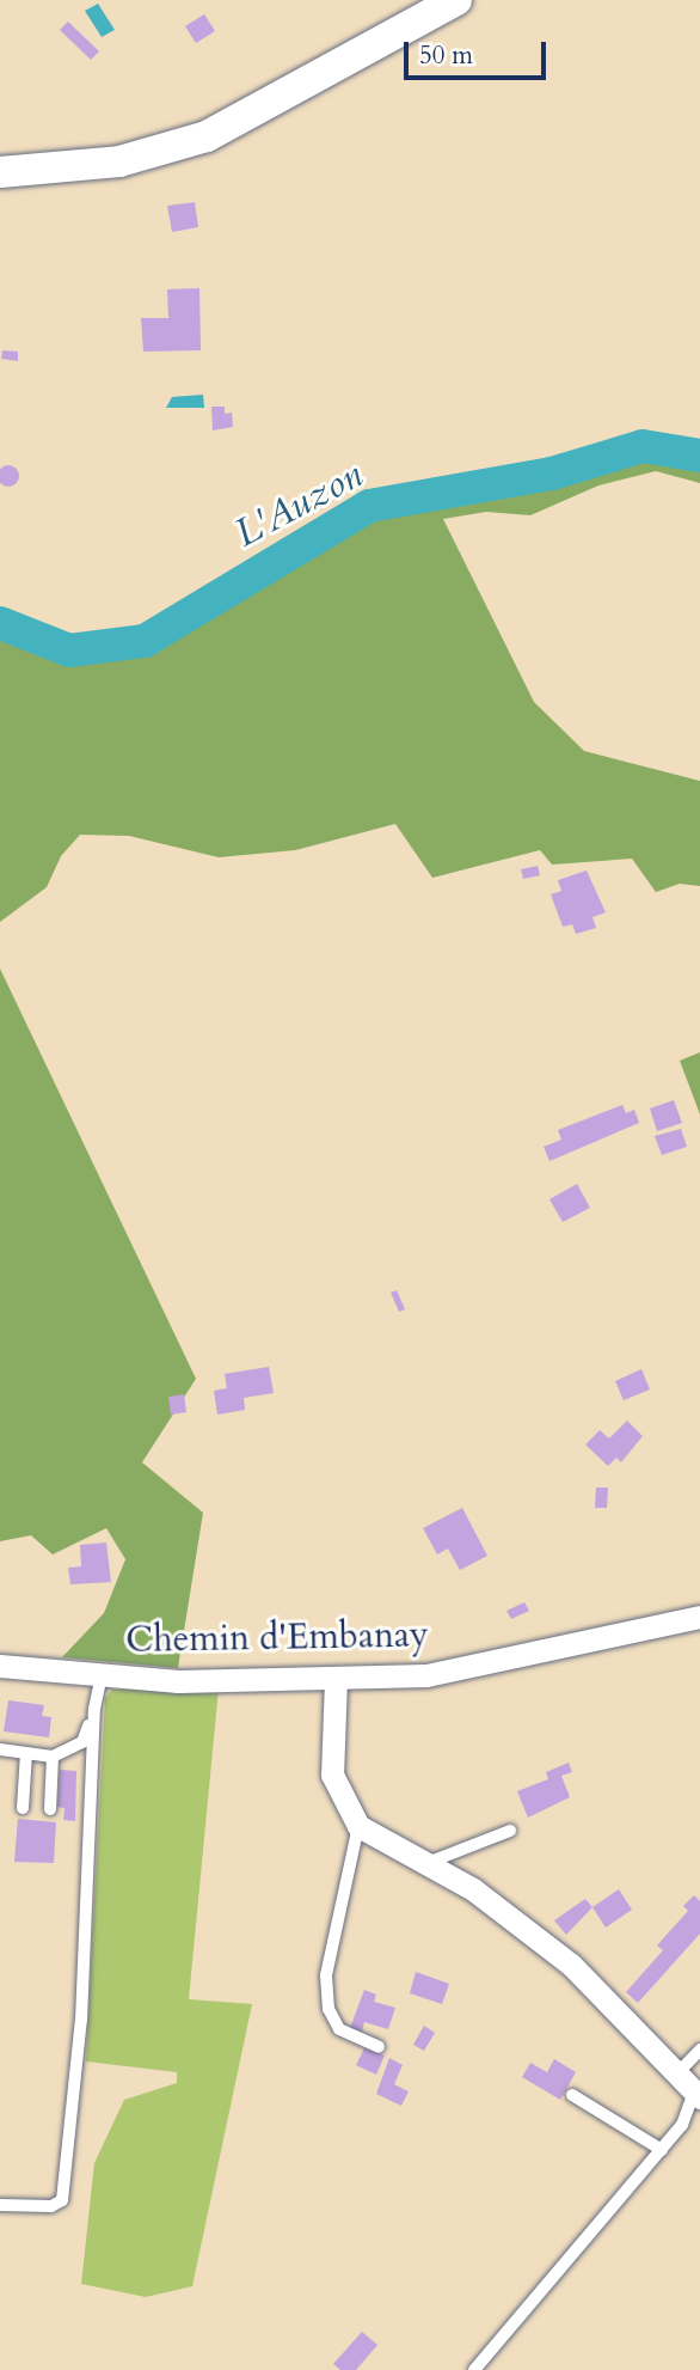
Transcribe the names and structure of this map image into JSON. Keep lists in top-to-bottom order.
{
  "streets": {
    "street": ["Chemin d'Embanay"]
  },
  "water": ["L'Auzon"],
  "scale_bar": "50 m"
}
